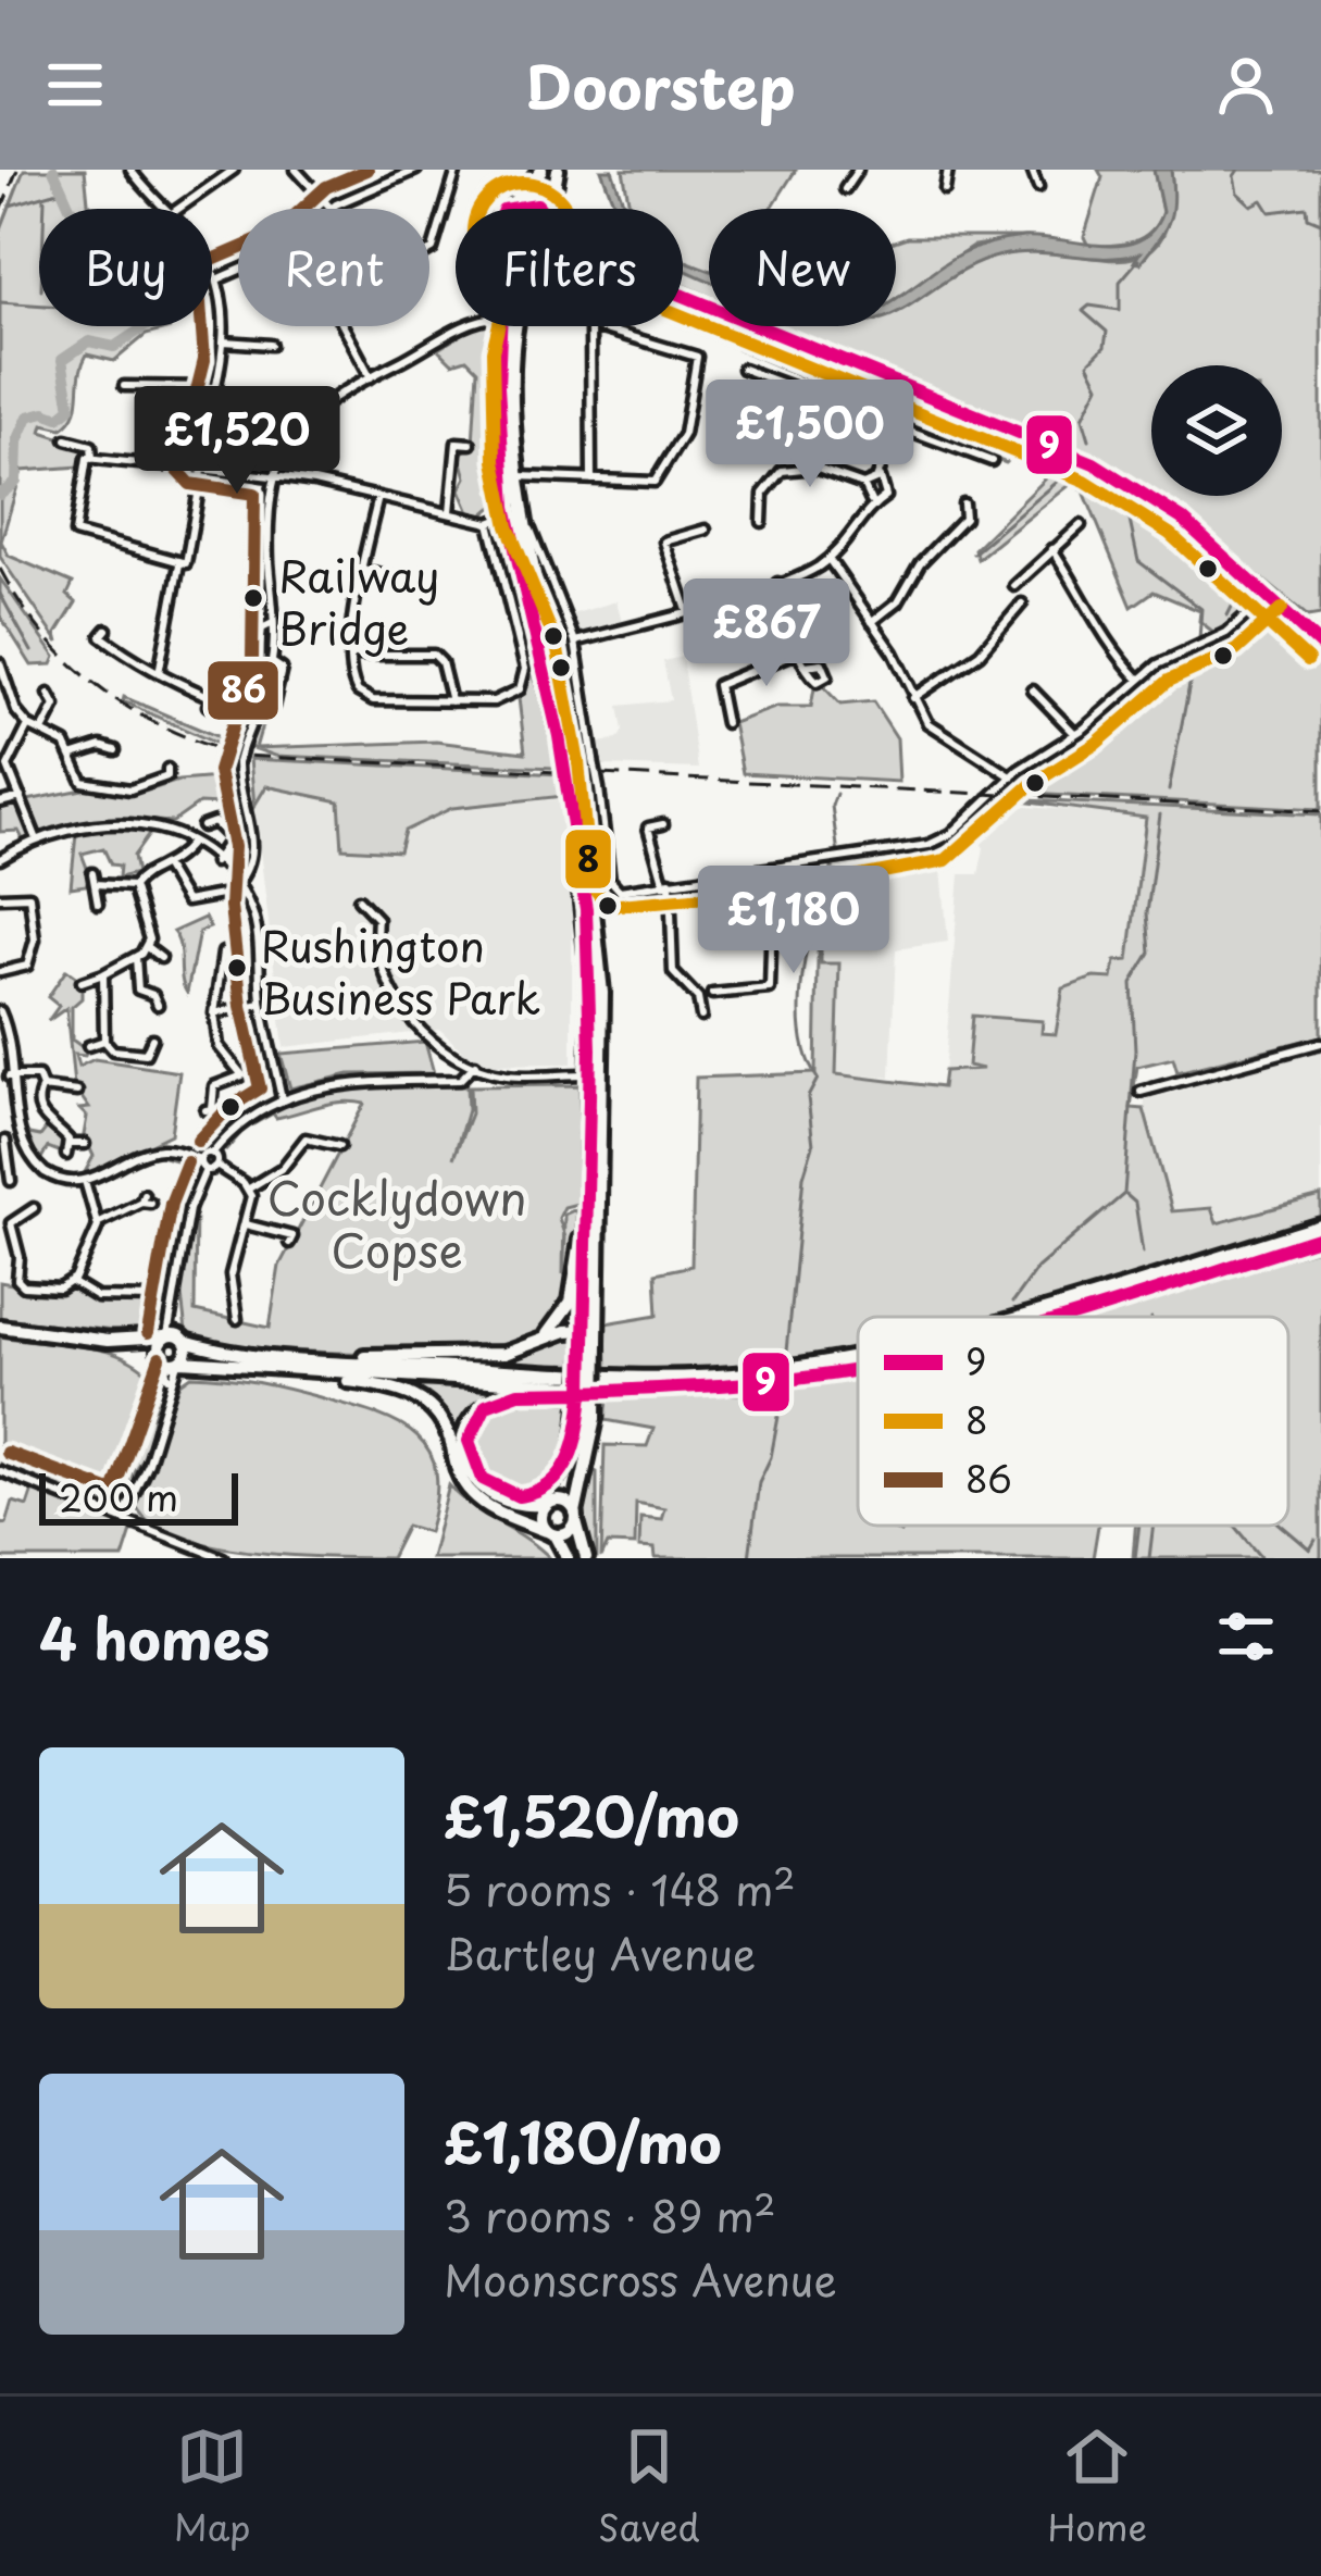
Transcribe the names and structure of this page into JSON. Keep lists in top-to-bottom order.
{
  "parks": ["Cocklydown Copse"],
  "places": ["Railway Bridge", "Rushington Business Park"],
  "lines": ["transit line 86", "transit line 8", "transit line 9"],
  "legend": ["9", "8", "86"],
  "scale_bar": "200 m",
  "page": {
    "header": "Doorstep",
    "chip": [
      "Buy",
      "Rent",
      "Filters",
      "New"
    ],
    "price": [
      "£1,500",
      "£1,520",
      "£867",
      "£1,180"
    ],
    "scale": "200 m",
    "heading": "4 homes",
    "list": [
      {
        "name": "£1,520/mo",
        "note": "5 rooms · 148 m² · Bartley Avenue"
      },
      {
        "name": "£1,180/mo",
        "note": "3 rooms · 89 m² · Moonscross Avenue"
      }
    ],
    "tabs": ["Map", "Saved", "Home"]
  }
}
